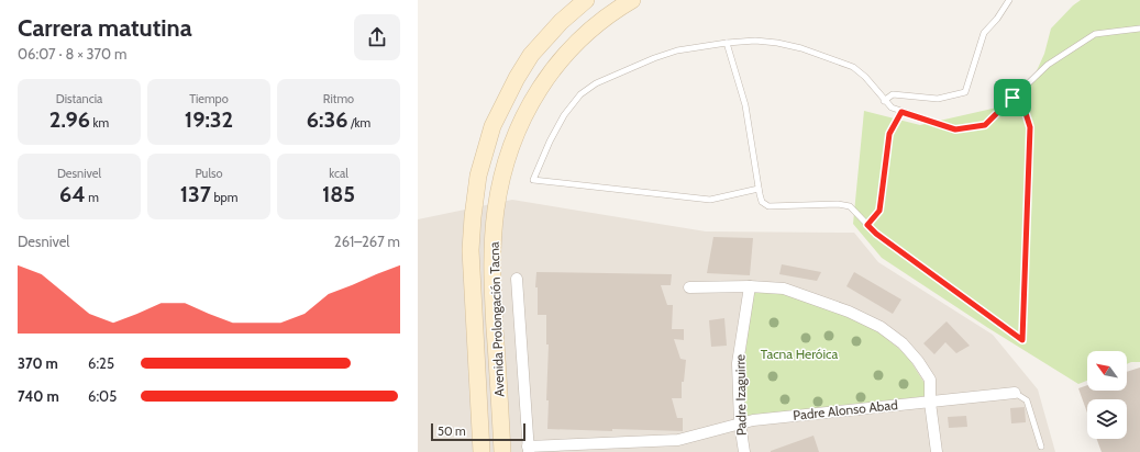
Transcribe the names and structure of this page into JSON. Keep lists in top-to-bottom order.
{
  "streets": {
    "main road": ["Avenida Prolongación Tacna"],
    "street": ["Padre Izaguirre", "Padre Alonso Abad"]
  },
  "crossings": [
    ["Padre Izaguirre", "Padre Alonso Abad"]
  ],
  "parks": ["Tacna Heróica"],
  "scale_bar": "50 m",
  "north": "top left",
  "page": {
    "heading": ["Carrera matutina", "06:07 · 8 × 370 m"],
    "stats": [
      ["Distancia", "2.96 km"],
      ["Tiempo", "19:32"],
      ["Ritmo", "6:36 /km"],
      ["Desnivel", "64 m"],
      ["Pulso", "137 bpm"],
      ["kcal", "185"]
    ],
    "chart": ["Desnivel", "261–267 m"],
    "list": [
      {
        "name": "370 m",
        "note": "6:25"
      },
      {
        "name": "740 m",
        "note": "6:05"
      }
    ],
    "scale": "50 m"
  }
}
